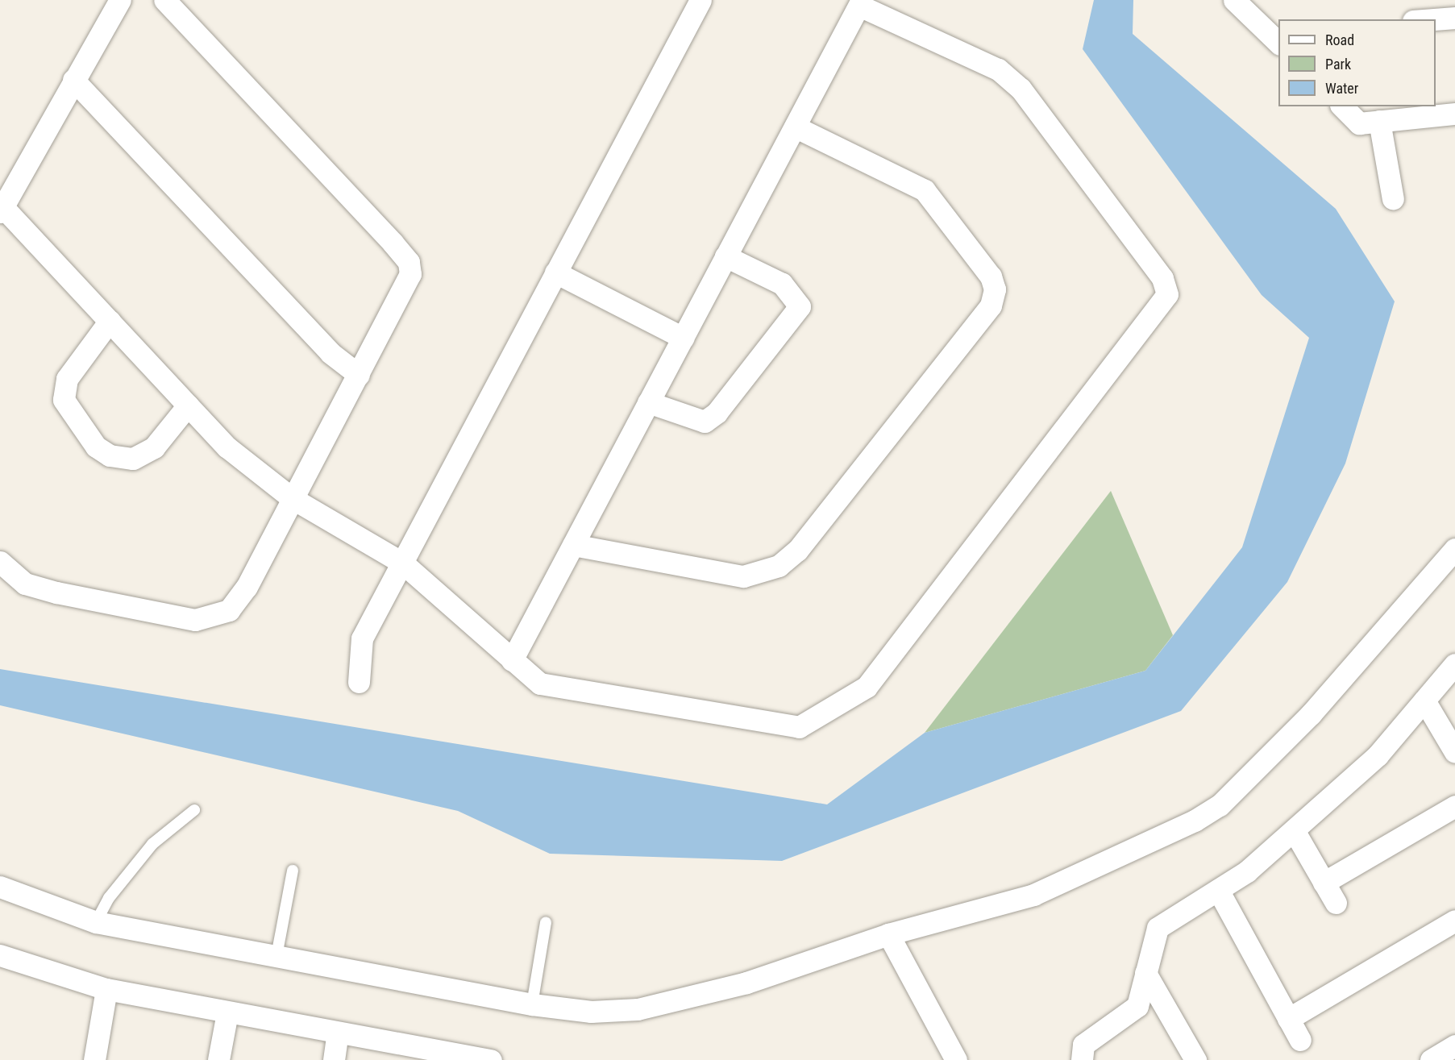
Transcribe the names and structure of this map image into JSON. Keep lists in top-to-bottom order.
{
  "legend": ["Road", "Park", "Water"]
}
